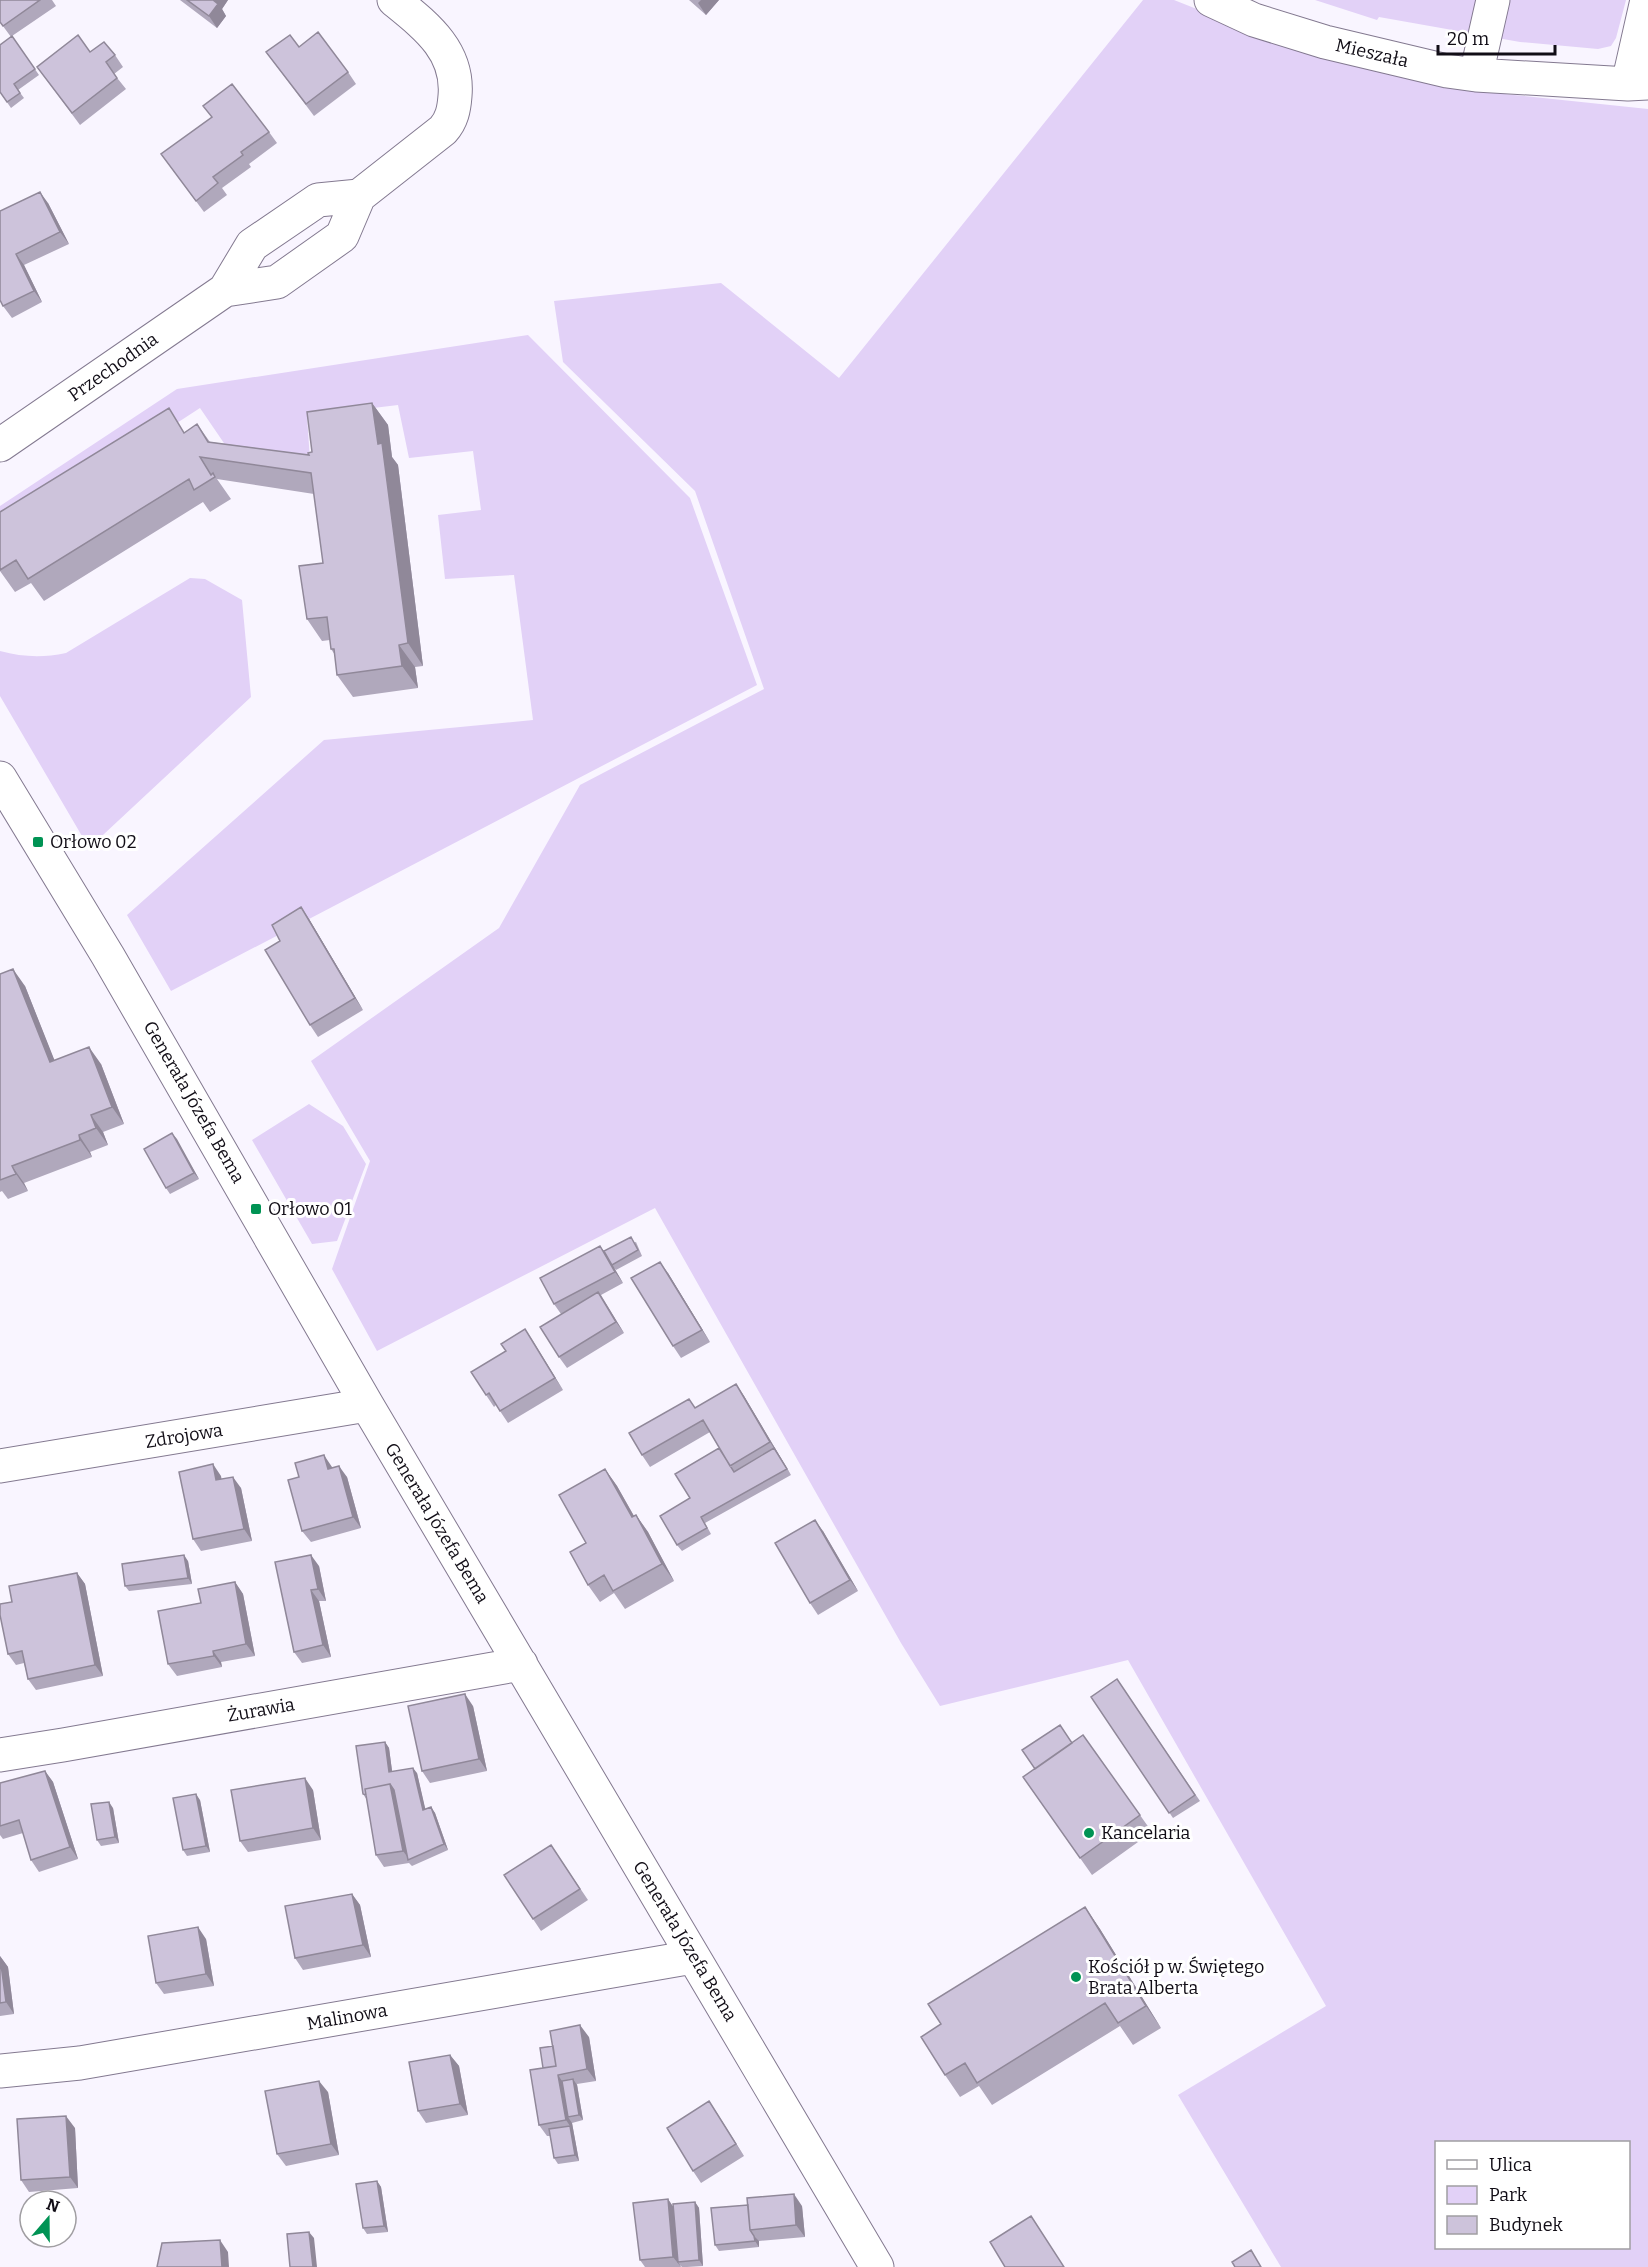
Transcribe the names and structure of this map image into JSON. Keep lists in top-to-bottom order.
{
  "streets": {
    "street": [
      "Mieszała",
      "Przechodnia",
      "Generała Józefa Bema",
      "Zdrojowa",
      "Żurawia",
      "Malinowa"
    ]
  },
  "crossings": [
    ["Generała Józefa Bema", "Zdrojowa"],
    ["Generała Józefa Bema", "Żurawia"],
    ["Generała Józefa Bema", "Malinowa"]
  ],
  "places": {
    "transit": ["Orłowo 02", "Orłowo 01"],
    "other": ["Kancelaria", "Kościół p w. Świętego Brata Alberta"]
  },
  "legend": ["Ulica", "Park", "Budynek"],
  "scale_bar": "20 m",
  "north": "top"
}
